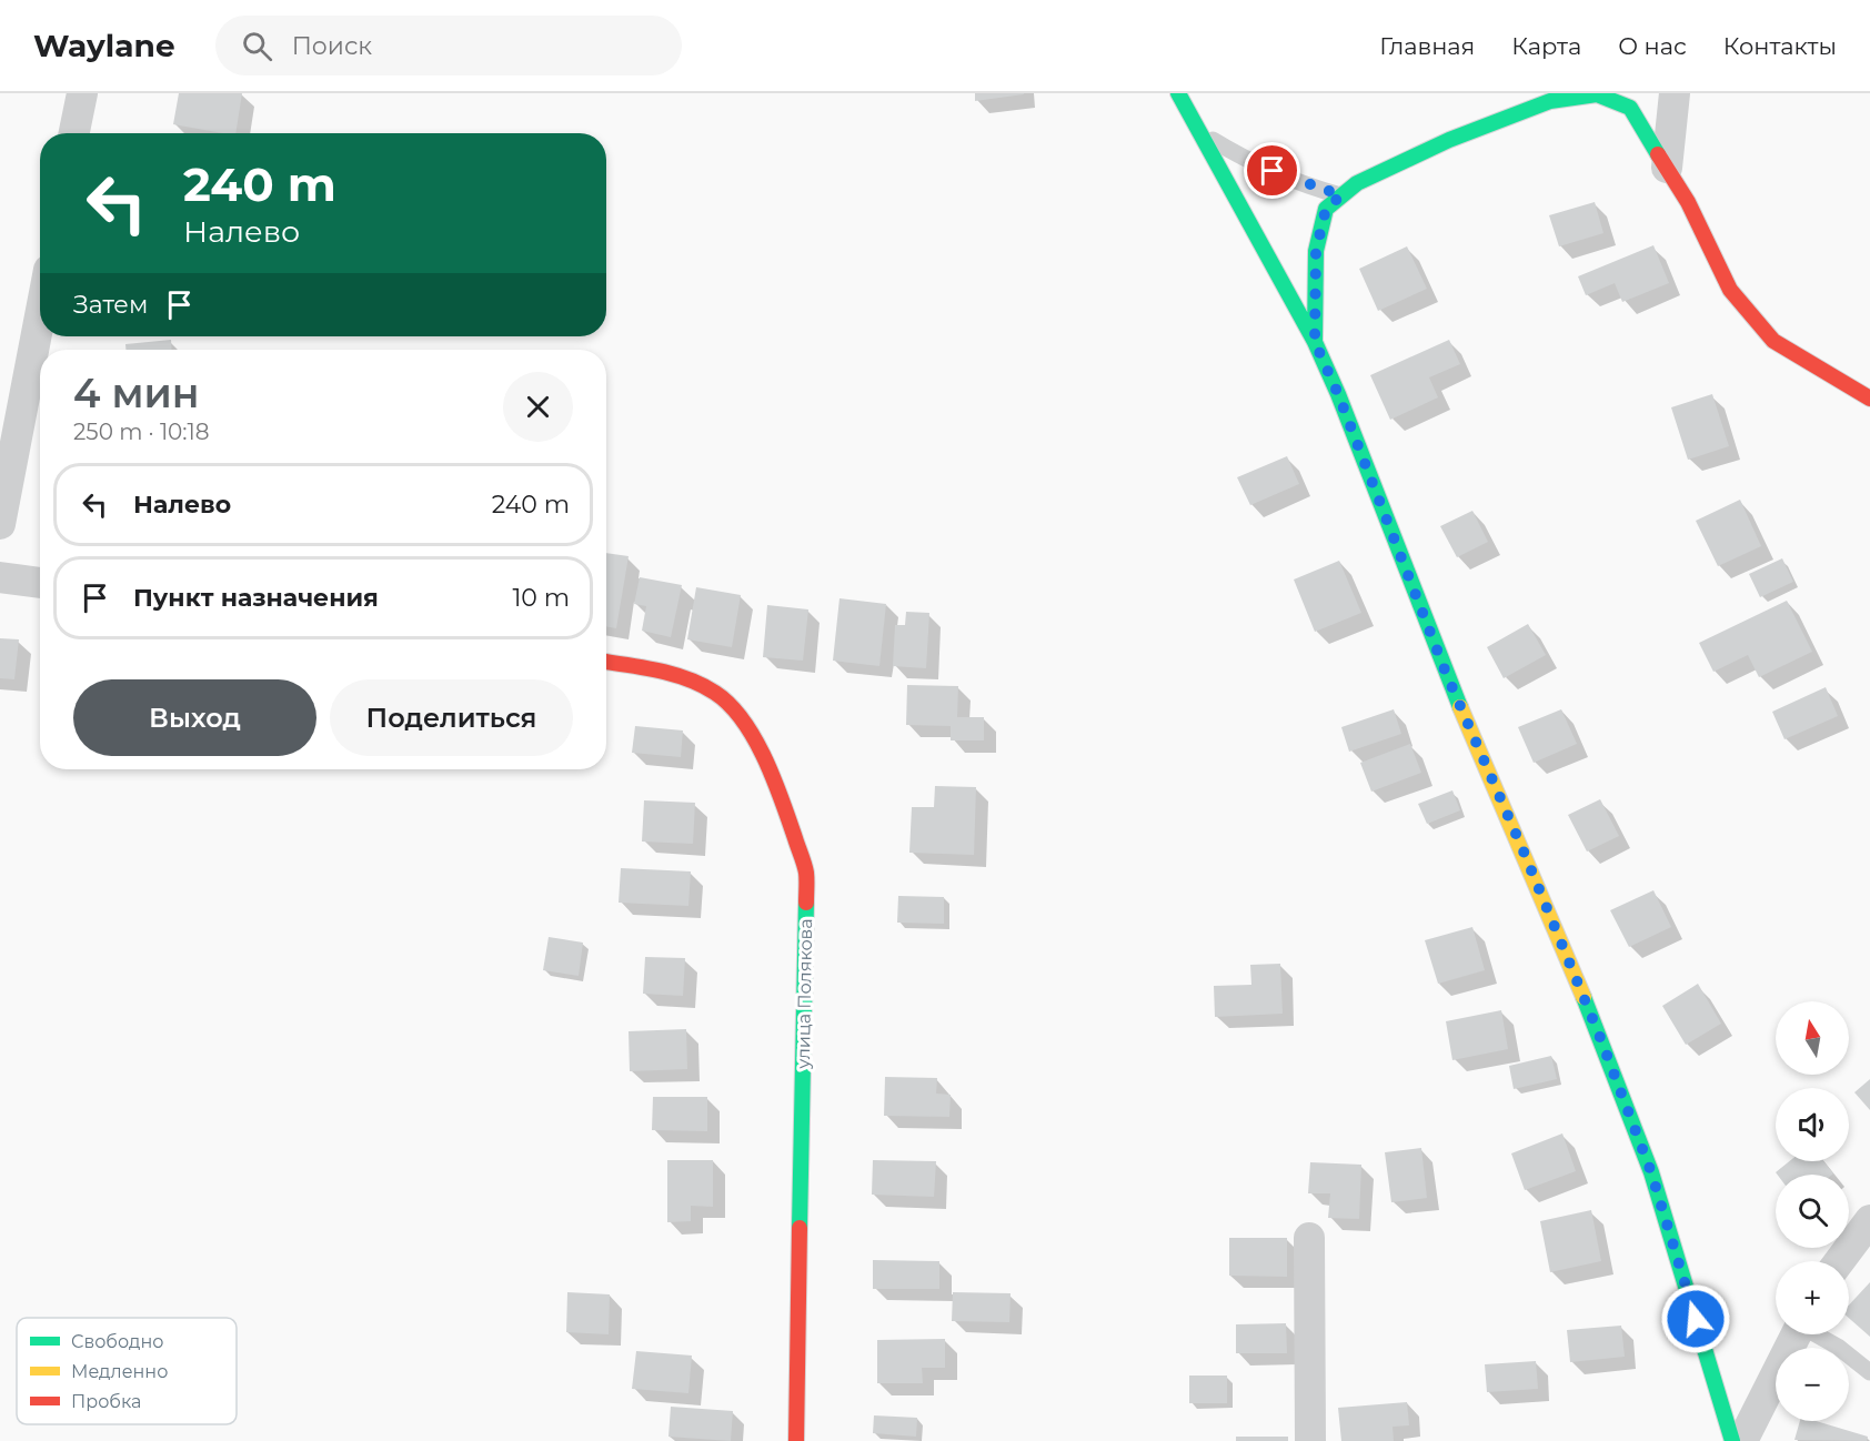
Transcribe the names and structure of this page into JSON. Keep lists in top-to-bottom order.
{
  "streets": {
    "street": ["улица Полякова"]
  },
  "legend": ["Свободно", "Медленно", "Пробка"],
  "north": "top",
  "page": {
    "header": "Waylane",
    "search": "Поиск",
    "nav": [
      "Главная",
      "Карта",
      "О нас",
      "Контакты"
    ],
    "turn": ["240 m", "Налево"],
    "then": "Затем",
    "heading": ["4 мин", "250 m · 10:18"],
    "list": [
      {
        "name": "Налево",
        "value": "240 m"
      },
      {
        "name": "Пункт назначения",
        "value": "10 m"
      }
    ],
    "buttons": ["Выход", "Поделиться"],
    "map_buttons": ["+", "−"]
  }
}
